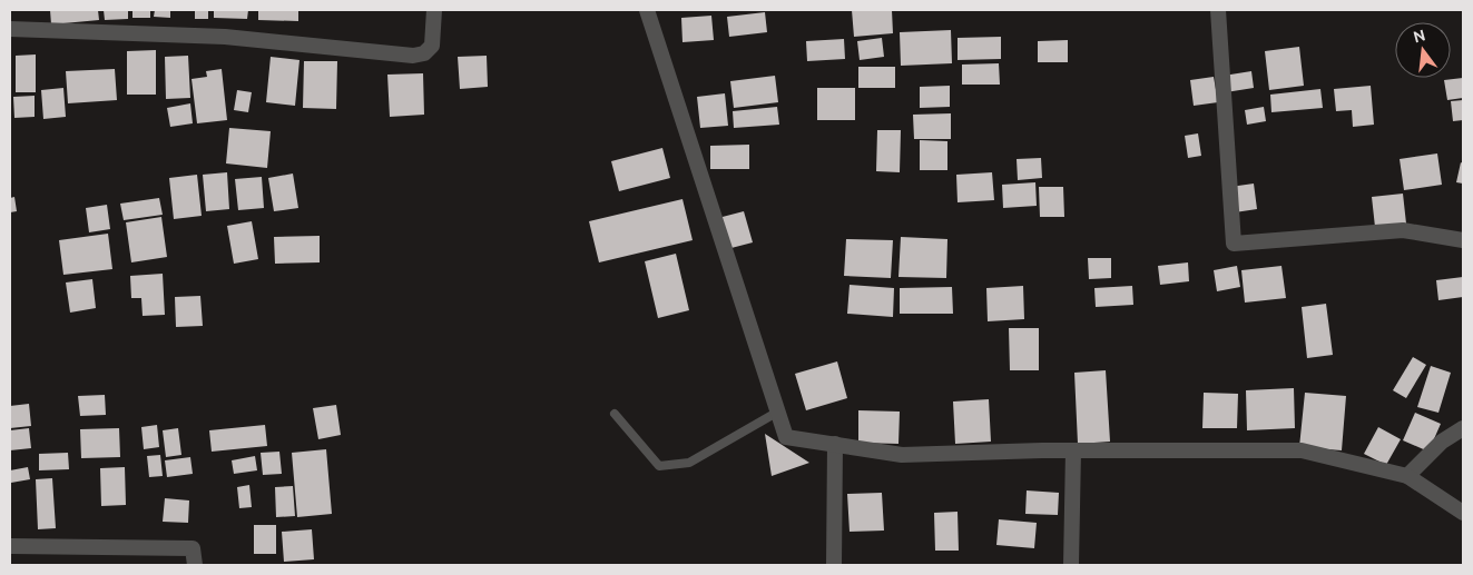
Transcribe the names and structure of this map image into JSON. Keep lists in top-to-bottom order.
{
  "north": "top"
}
